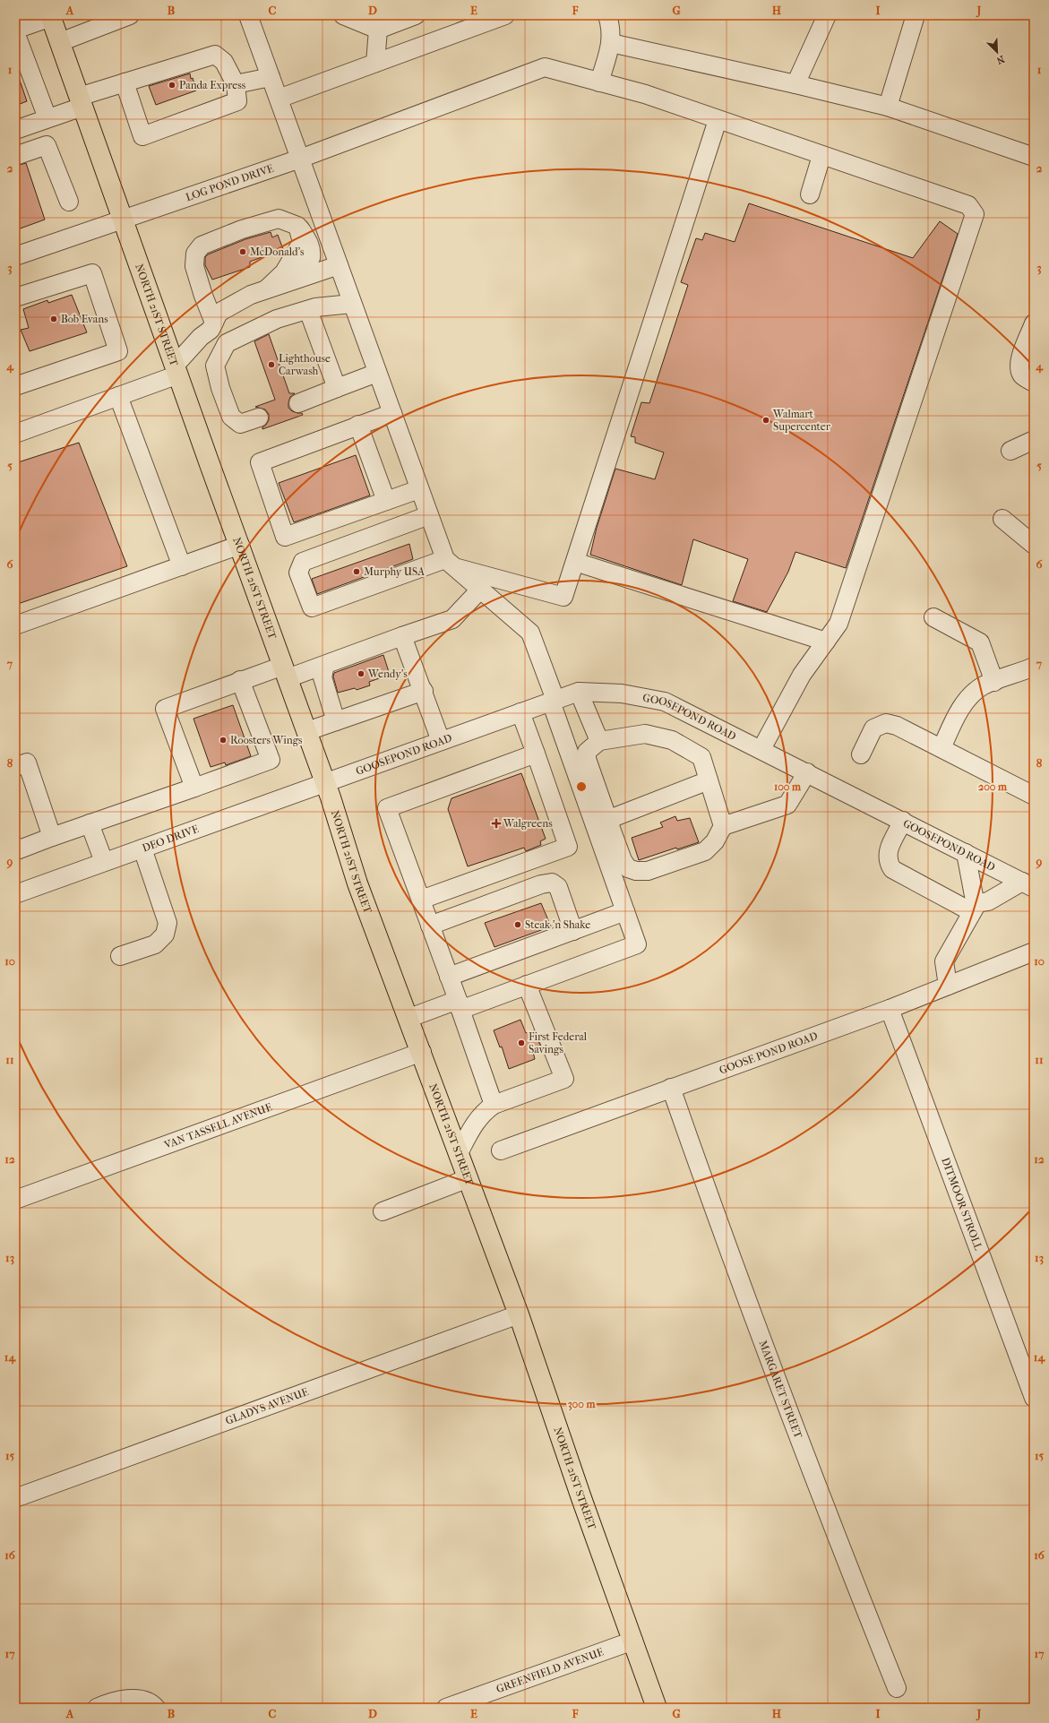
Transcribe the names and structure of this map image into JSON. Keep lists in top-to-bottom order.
{
  "streets": {
    "main road": ["NORTH 21ST STREET"],
    "street": [
      "LOG POND DRIVE",
      "GOOSEPOND ROAD",
      "DEO DRIVE",
      "GOOSE POND ROAD",
      "VAN TASSELL AVENUE",
      "DITMOOR STROLL",
      "MARGARET STREET",
      "GLADYS AVENUE",
      "GREENFIELD AVENUE"
    ]
  },
  "crossings": [
    ["LOG POND DRIVE", "NORTH 21ST STREET"],
    ["NORTH 21ST STREET", "GOOSEPOND ROAD"],
    ["NORTH 21ST STREET", "DEO DRIVE"],
    ["NORTH 21ST STREET", "VAN TASSELL AVENUE"],
    ["NORTH 21ST STREET", "GLADYS AVENUE"],
    ["NORTH 21ST STREET", "GREENFIELD AVENUE"],
    ["GOOSEPOND ROAD", "DEO DRIVE"],
    ["GOOSE POND ROAD", "DITMOOR STROLL"],
    ["GOOSE POND ROAD", "MARGARET STREET"]
  ],
  "places": {
    "other": [
      "Panda Express",
      "McDonald's",
      "Bob Evans",
      "Lighthouse Carwash",
      "Walmart Supercenter",
      "Murphy USA",
      "Wendy's",
      "Roosters Wings",
      "Steak 'n Shake",
      "First Federal Savings"
    ],
    "health": ["Walgreens"]
  },
  "north": "bottom right",
  "grid": {
    "columns": [
      "A",
      "B",
      "C",
      "D",
      "E",
      "F",
      "G",
      "H",
      "I",
      "J"
    ],
    "rows": [
      "1",
      "2",
      "3",
      "4",
      "5",
      "6",
      "7",
      "8",
      "9",
      "10",
      "11",
      "12",
      "13",
      "14",
      "15",
      "16",
      "17"
    ]
  },
  "rings": ["100 m", "200 m", "300 m"]
}
